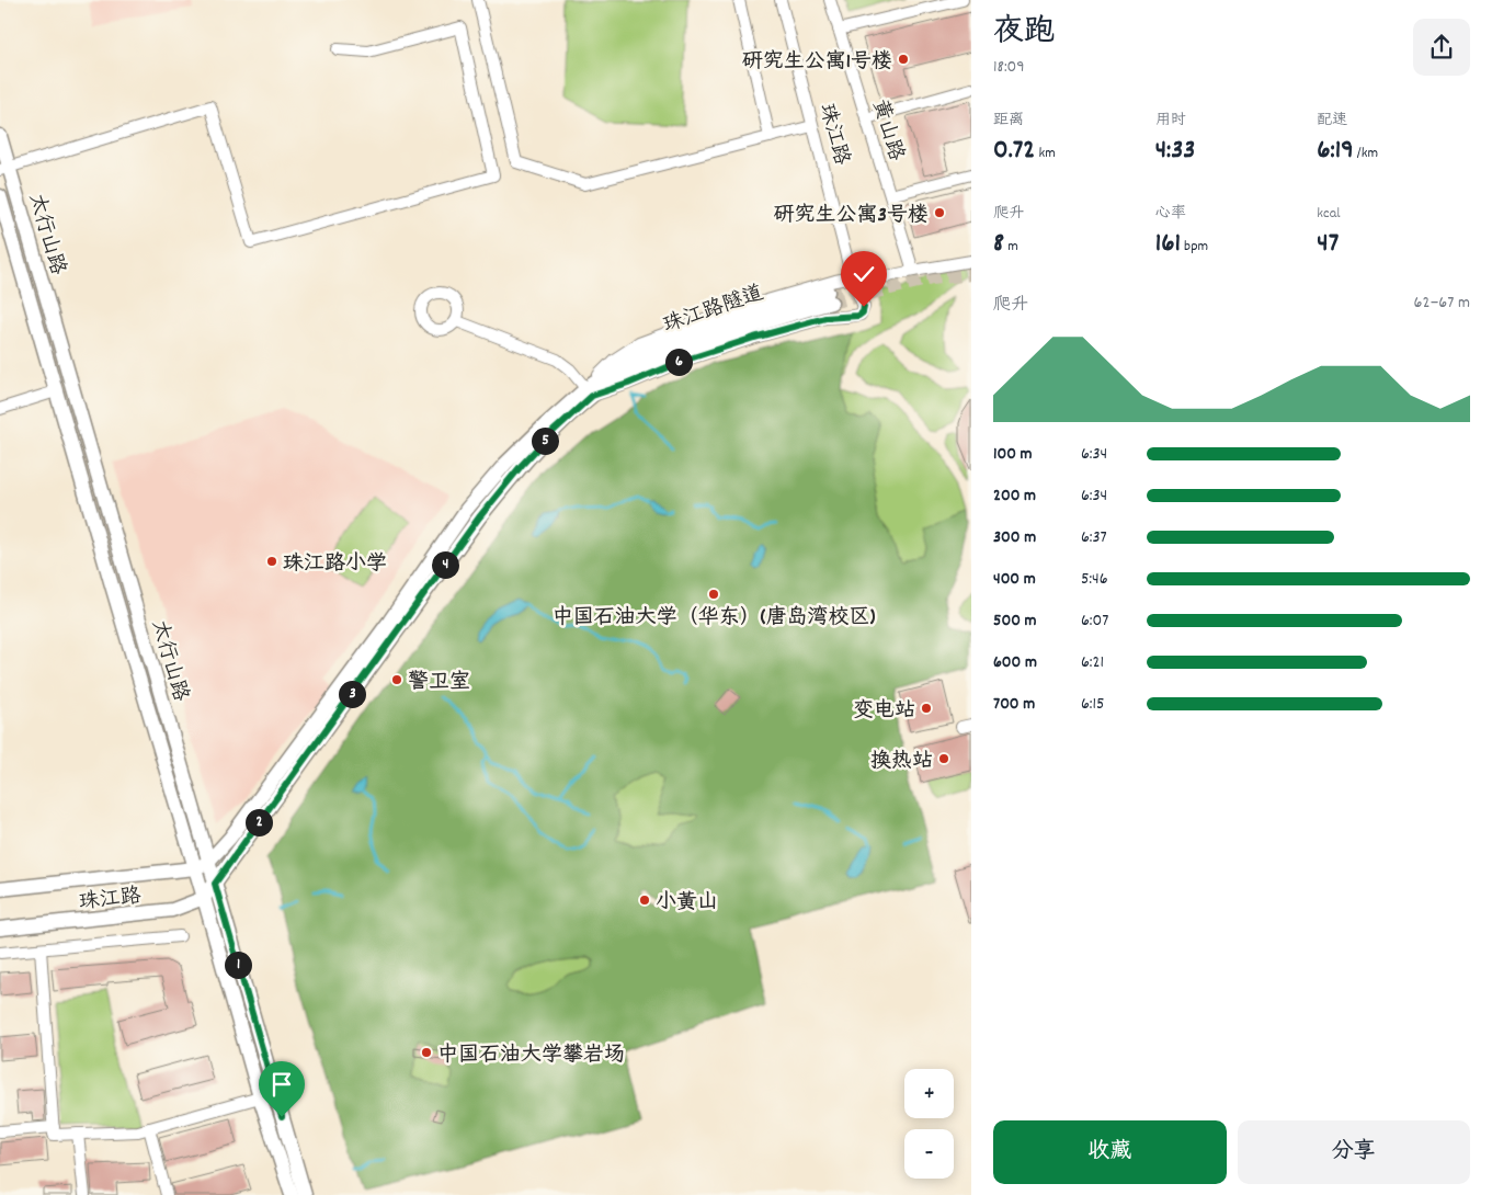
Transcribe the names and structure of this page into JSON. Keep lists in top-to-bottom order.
{
  "streets": {
    "main road": ["珠江路", "太行山路", "珠江路隧道"],
    "street": ["黄山路"]
  },
  "crossings": [
    ["珠江路", "太行山路"],
    ["珠江路", "珠江路隧道"]
  ],
  "places": [
    "研究生公寓1号楼",
    "研究生公寓3号楼",
    "珠江路小学",
    "中国石油大学（华东）(唐岛湾校区)",
    "警卫室",
    "变电站",
    "换热站",
    "小黄山",
    "中国石油大学攀岩场"
  ],
  "page": {
    "heading": ["夜跑", "18:09"],
    "stats": [
      ["距离", "0.72 km"],
      ["用时", "4:33"],
      ["配速", "6:19 /km"],
      ["爬升", "8 m"],
      ["心率", "161 bpm"],
      ["kcal", "47"]
    ],
    "chart": ["爬升", "62–67 m"],
    "pins": [
      "6",
      "5",
      "4",
      "3",
      "2",
      "1"
    ],
    "list": [
      {
        "name": "100 m",
        "note": "6:34"
      },
      {
        "name": "200 m",
        "note": "6:34"
      },
      {
        "name": "300 m",
        "note": "6:37"
      },
      {
        "name": "400 m",
        "note": "5:46"
      },
      {
        "name": "500 m",
        "note": "6:07"
      },
      {
        "name": "600 m",
        "note": "6:21"
      },
      {
        "name": "700 m",
        "note": "6:15"
      }
    ],
    "map_buttons": ["+", "−"],
    "buttons": ["收藏", "分享"]
  }
}
